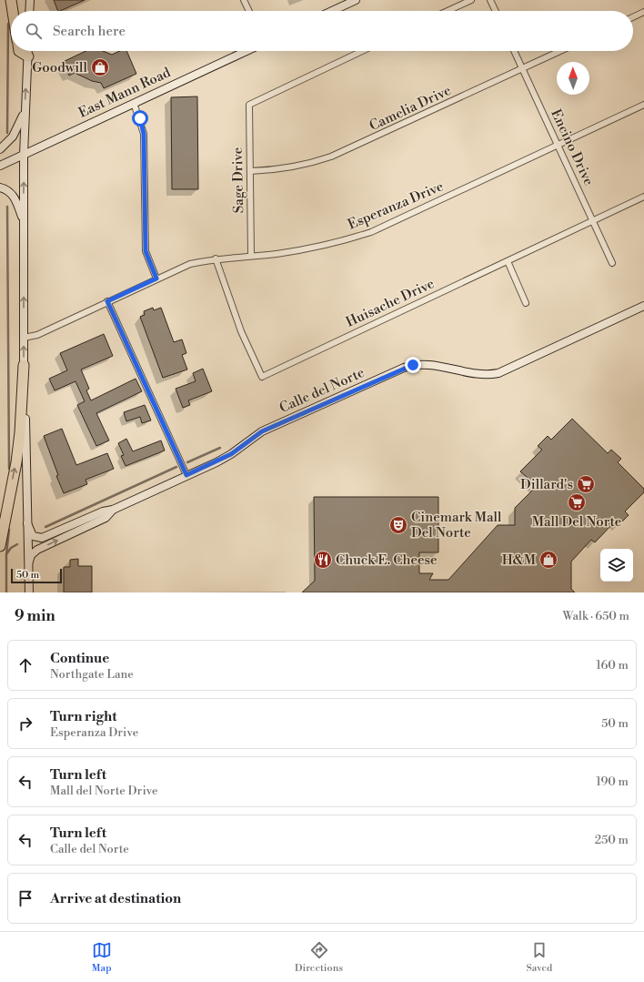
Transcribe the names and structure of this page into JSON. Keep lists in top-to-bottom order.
{
  "streets": {
    "street": [
      "East Mann Road",
      "Camelia Drive",
      "Encino Drive",
      "Sage Drive",
      "Esperanza Drive",
      "Huisache Drive",
      "Calle del Norte"
    ]
  },
  "crossings": [
    ["Camelia Drive", "Encino Drive"],
    ["Camelia Drive", "Sage Drive"],
    ["Encino Drive", "Esperanza Drive"],
    ["Encino Drive", "Huisache Drive"],
    ["Sage Drive", "Esperanza Drive"],
    ["Esperanza Drive", "Huisache Drive"]
  ],
  "places": {
    "shop": ["Goodwill", "H&M"],
    "supermarket": ["Dillard's", "Mall Del Norte"],
    "theatre": ["Cinemark Mall Del Norte"],
    "restaurant": ["Chuck E. Cheese"]
  },
  "scale_bar": "50 m",
  "north": "top",
  "page": {
    "search": "Search here",
    "scale": "50 m",
    "heading": ["9 min", "Walk · 650 m"],
    "list": [
      ["Continue", "Northgate Lane", "160 m"],
      ["Turn right", "Esperanza Drive", "50 m"],
      ["Turn left", "Mall del Norte Drive", "190 m"],
      ["Turn left", "Calle del Norte", "250 m"],
      "Arrive at destination"
    ],
    "nav": ["Map", "Directions", "Saved"]
  }
}
